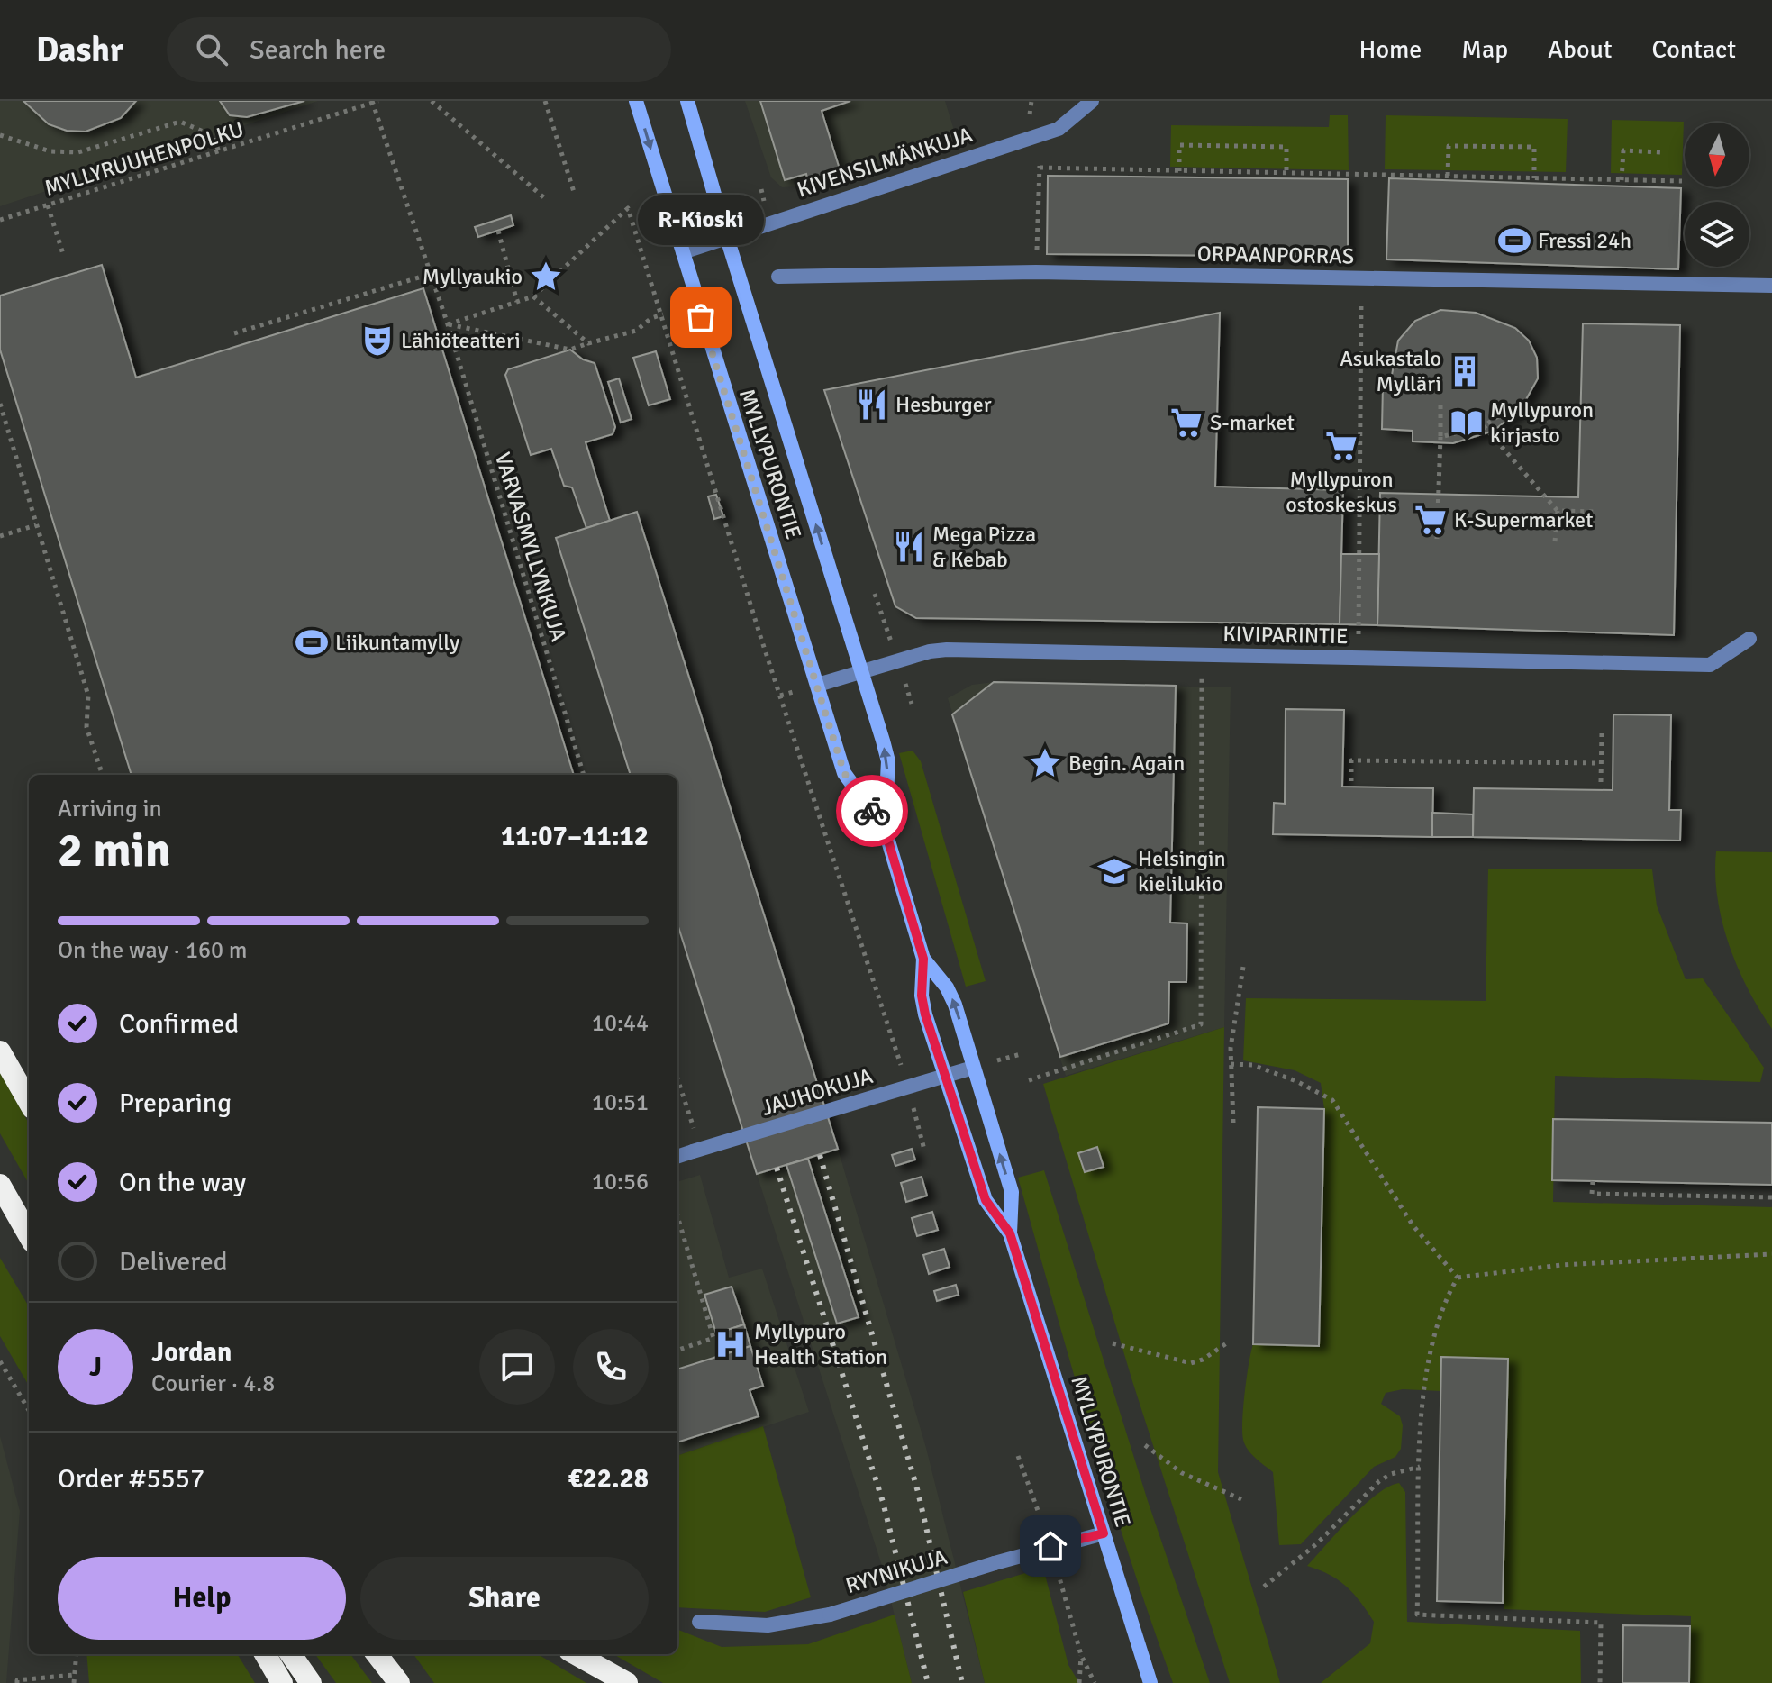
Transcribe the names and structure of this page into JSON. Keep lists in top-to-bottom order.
{
  "streets": {
    "main road": ["MYLLYPURONTIE"],
    "street": [
      "KIVENSILMÄNKUJA",
      "ORPAANPORRAS",
      "KIVIPARINTIE",
      "JAUHOKUJA",
      "RYYNIKUJA"
    ],
    "path": ["MYLLYRUUHENPOLKU", "VARVASMYLLYNKUJA"]
  },
  "crossings": [
    ["KIVENSILMÄNKUJA", "MYLLYPURONTIE"],
    ["MYLLYPURONTIE", "KIVIPARINTIE"],
    ["MYLLYPURONTIE", "JAUHOKUJA"],
    ["MYLLYPURONTIE", "RYYNIKUJA"]
  ],
  "places": {
    "sports": ["Fressi 24h", "Liikuntamylly"],
    "place": ["Myllyaukio", "Begin. Again"],
    "other": ["R-Kioski"],
    "theatre": ["Lähiöteatteri"],
    "building": ["Asukastalo Mylläri"],
    "restaurant": ["Hesburger", "Mega Pizza & Kebab"],
    "supermarket": ["S-market", "Myllypuron ostoskeskus", "K-Supermarket"],
    "library": ["Myllypuron kirjasto"],
    "school or university": ["Helsingin kielilukio"],
    "hospital": ["Myllypuro Health Station"]
  },
  "north": "bottom",
  "page": {
    "header": "Dashr",
    "search": "Search here",
    "nav": [
      "Home",
      "Map",
      "About",
      "Contact"
    ],
    "bubble": "R-Kioski",
    "heading": ["2 min", "Arriving in", "11:07–11:12"],
    "panel": [
      "Jordan",
      "Courier · 4.8",
      "Order #5557",
      "€22.28"
    ],
    "bar": "On the way · 160 m",
    "list": [
      ["Confirmed", "10:44"],
      ["Preparing", "10:51"],
      ["On the way", "10:56"],
      "Delivered"
    ],
    "round": "J",
    "buttons": ["Help", "Share"]
  }
}
